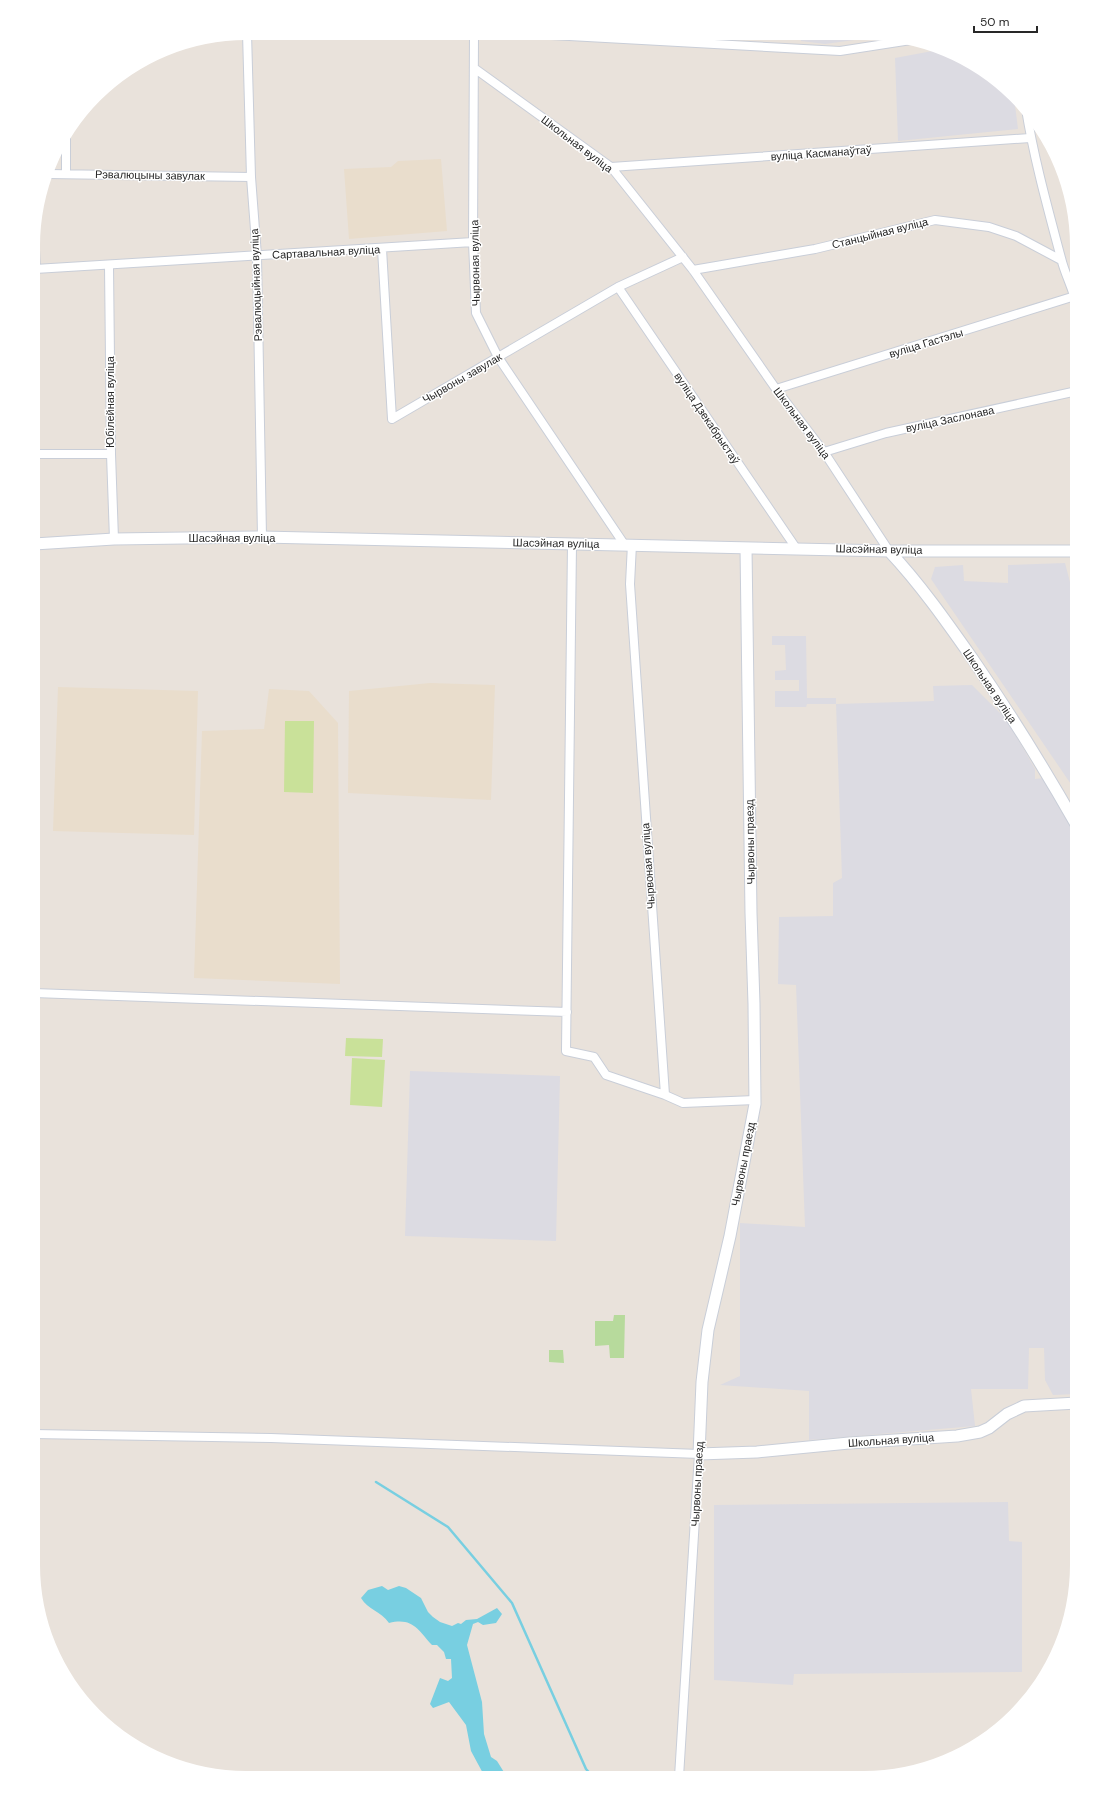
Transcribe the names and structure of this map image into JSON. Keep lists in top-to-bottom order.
{
  "streets": {
    "street": [
      "Школьная вуліца",
      "вуліца Касманаўтаў",
      "Рэвалюцыны завулак",
      "Станцыйная вуліца",
      "Сартавальная вуліца",
      "Чырвоная вуліца",
      "Рэвалюцыйная вуліца",
      "вуліца Гастэлы",
      "Чырвоны завулак",
      "Юбілейная вуліца",
      "вуліца Дзекабрыстаў",
      "вуліца Заслонава",
      "Шасэйная вуліца",
      "Чырвоны праезд"
    ]
  },
  "crossings": [
    ["Школьная вуліца", "вуліца Касманаўтаў"],
    ["Школьная вуліца", "Станцыйная вуліца"],
    ["Школьная вуліца", "Чырвоная вуліца"],
    ["Школьная вуліца", "вуліца Гастэлы"],
    ["Школьная вуліца", "Чырвоны завулак"],
    ["Школьная вуліца", "вуліца Заслонава"],
    ["Школьная вуліца", "Шасэйная вуліца"],
    ["Школьная вуліца", "Чырвоны праезд"],
    ["Рэвалюцыны завулак", "Рэвалюцыйная вуліца"],
    ["Сартавальная вуліца", "Чырвоная вуліца"],
    ["Сартавальная вуліца", "Рэвалюцыйная вуліца"],
    ["Сартавальная вуліца", "Чырвоны завулак"],
    ["Сартавальная вуліца", "Юбілейная вуліца"],
    ["Чырвоная вуліца", "Чырвоны завулак"],
    ["Чырвоная вуліца", "Шасэйная вуліца"],
    ["Рэвалюцыйная вуліца", "Шасэйная вуліца"],
    ["Чырвоны завулак", "вуліца Дзекабрыстаў"],
    ["Юбілейная вуліца", "Шасэйная вуліца"],
    ["вуліца Дзекабрыстаў", "Шасэйная вуліца"],
    ["Шасэйная вуліца", "Чырвоны праезд"]
  ],
  "scale_bar": "50 m"
}
